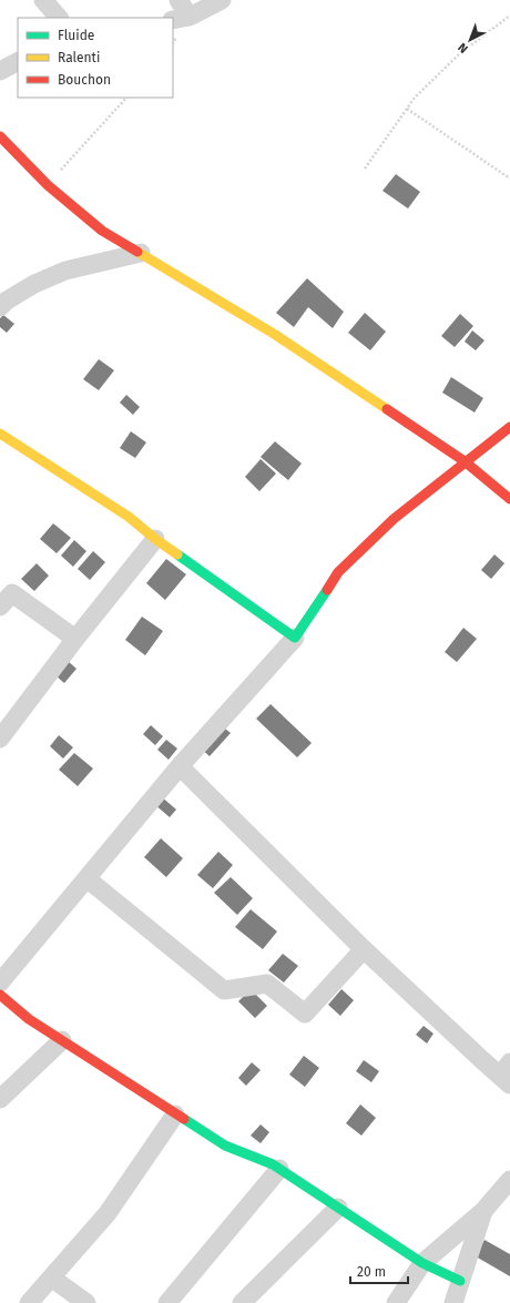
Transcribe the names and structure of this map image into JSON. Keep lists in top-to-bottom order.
{
  "legend": ["Fluide", "Ralenti", "Bouchon"],
  "scale_bar": "20 m",
  "north": "bottom left"
}
